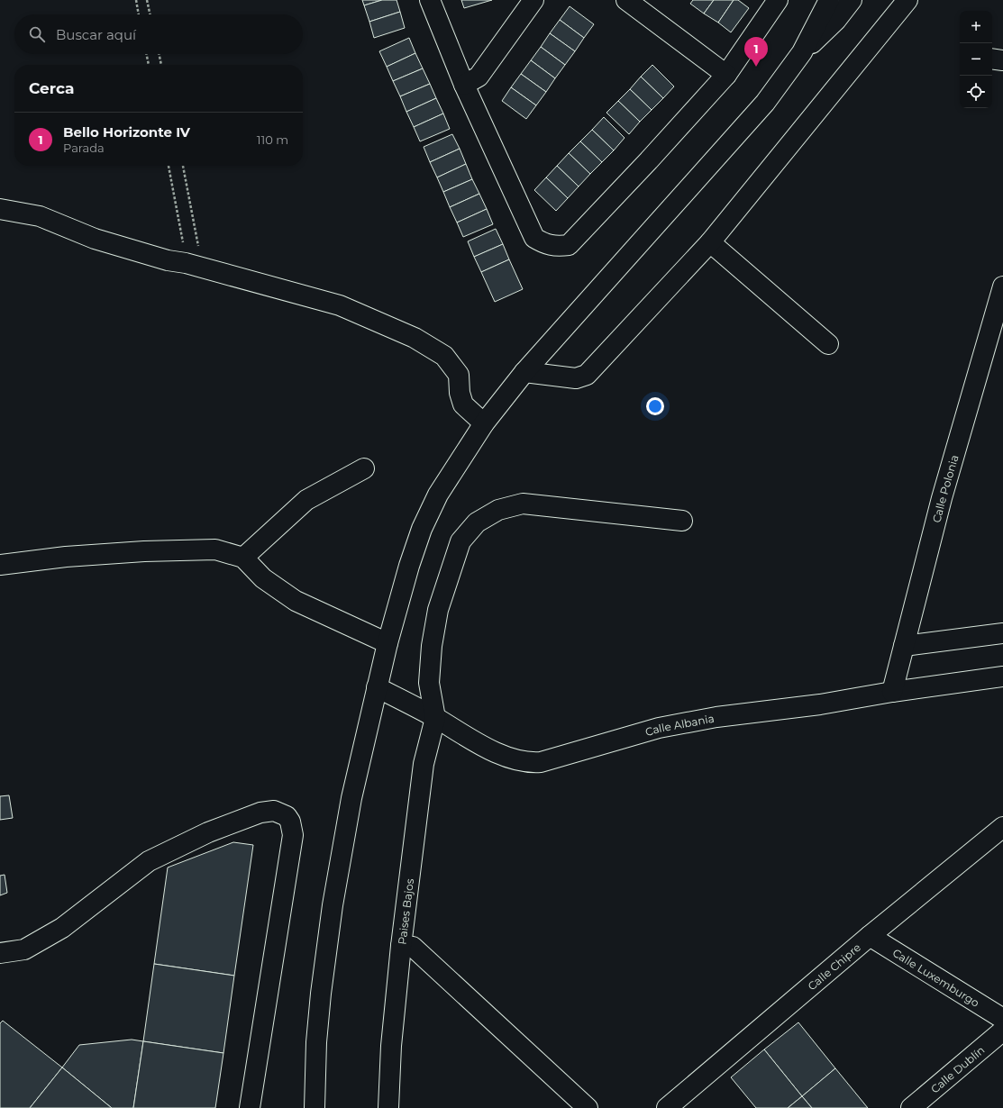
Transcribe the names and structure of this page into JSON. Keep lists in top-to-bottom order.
{
  "streets": {
    "street": [
      "Calle Polonia",
      "Calle Albania",
      "Paises Bajos",
      "Calle Chipre",
      "Calle Luxemburgo",
      "Calle Dublín"
    ]
  },
  "crossings": [
    ["Calle Polonia", "Calle Albania"],
    ["Calle Albania", "Paises Bajos"],
    ["Calle Chipre", "Calle Luxemburgo"]
  ],
  "page": {
    "map_buttons": ["+", "−"],
    "search": "Buscar aquí",
    "pins": "1",
    "heading": "Cerca",
    "list": [
      {
        "mark": "1",
        "name": "Bello Horizonte IV",
        "note": "Parada",
        "value": "110 m"
      }
    ]
  }
}
